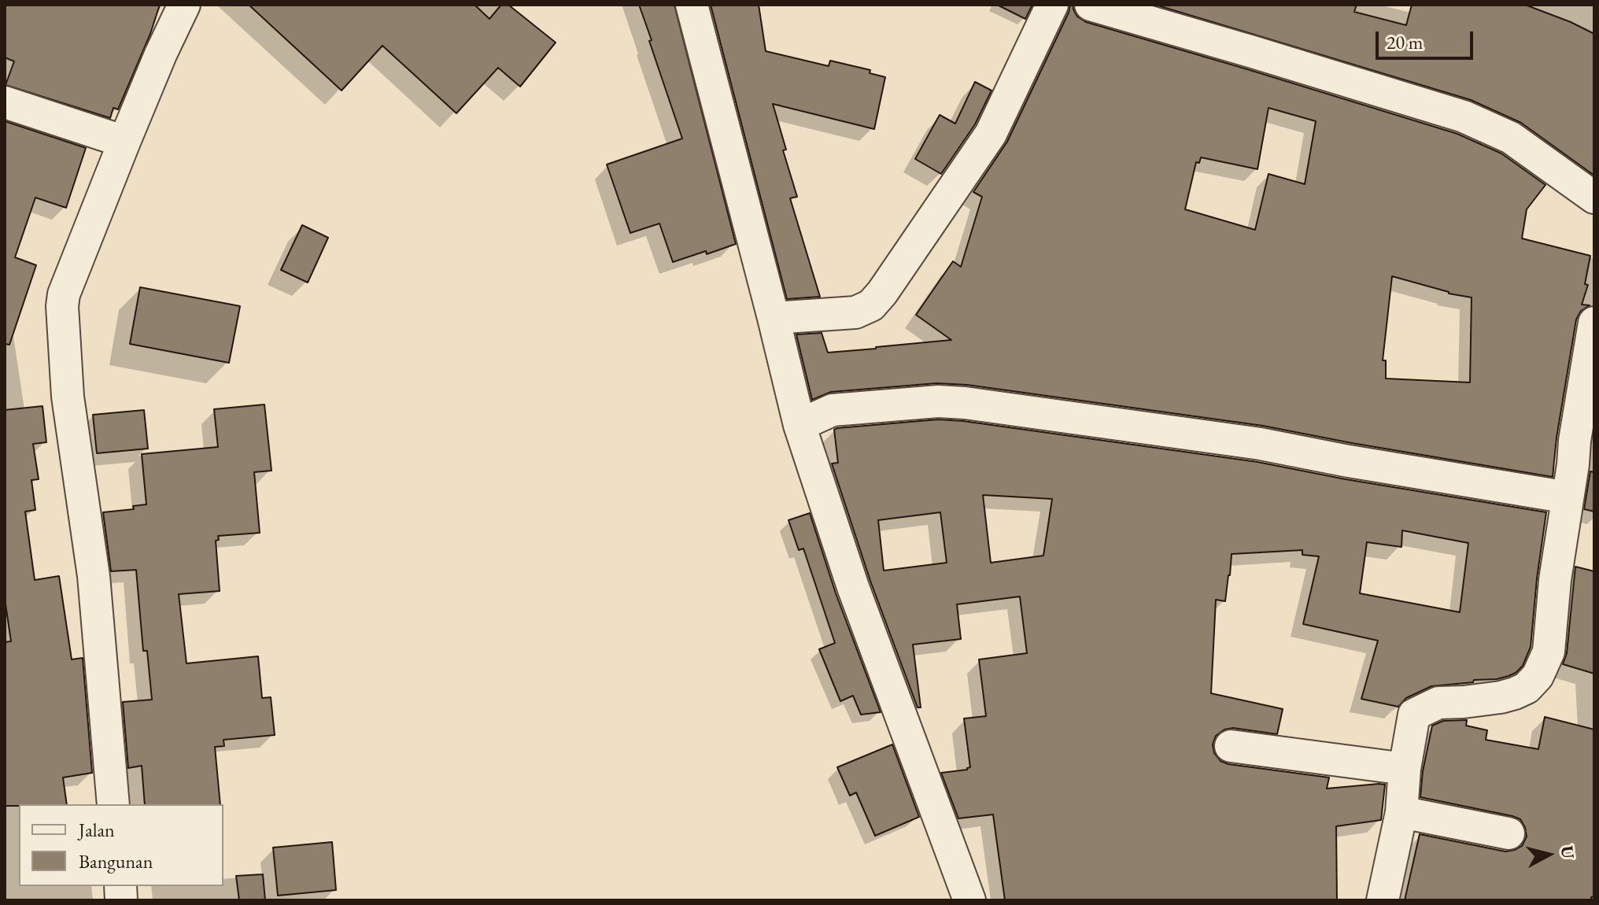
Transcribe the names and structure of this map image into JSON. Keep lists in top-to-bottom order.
{
  "legend": ["Jalan", "Bangunan"],
  "scale_bar": "20 m",
  "north": "right"
}
